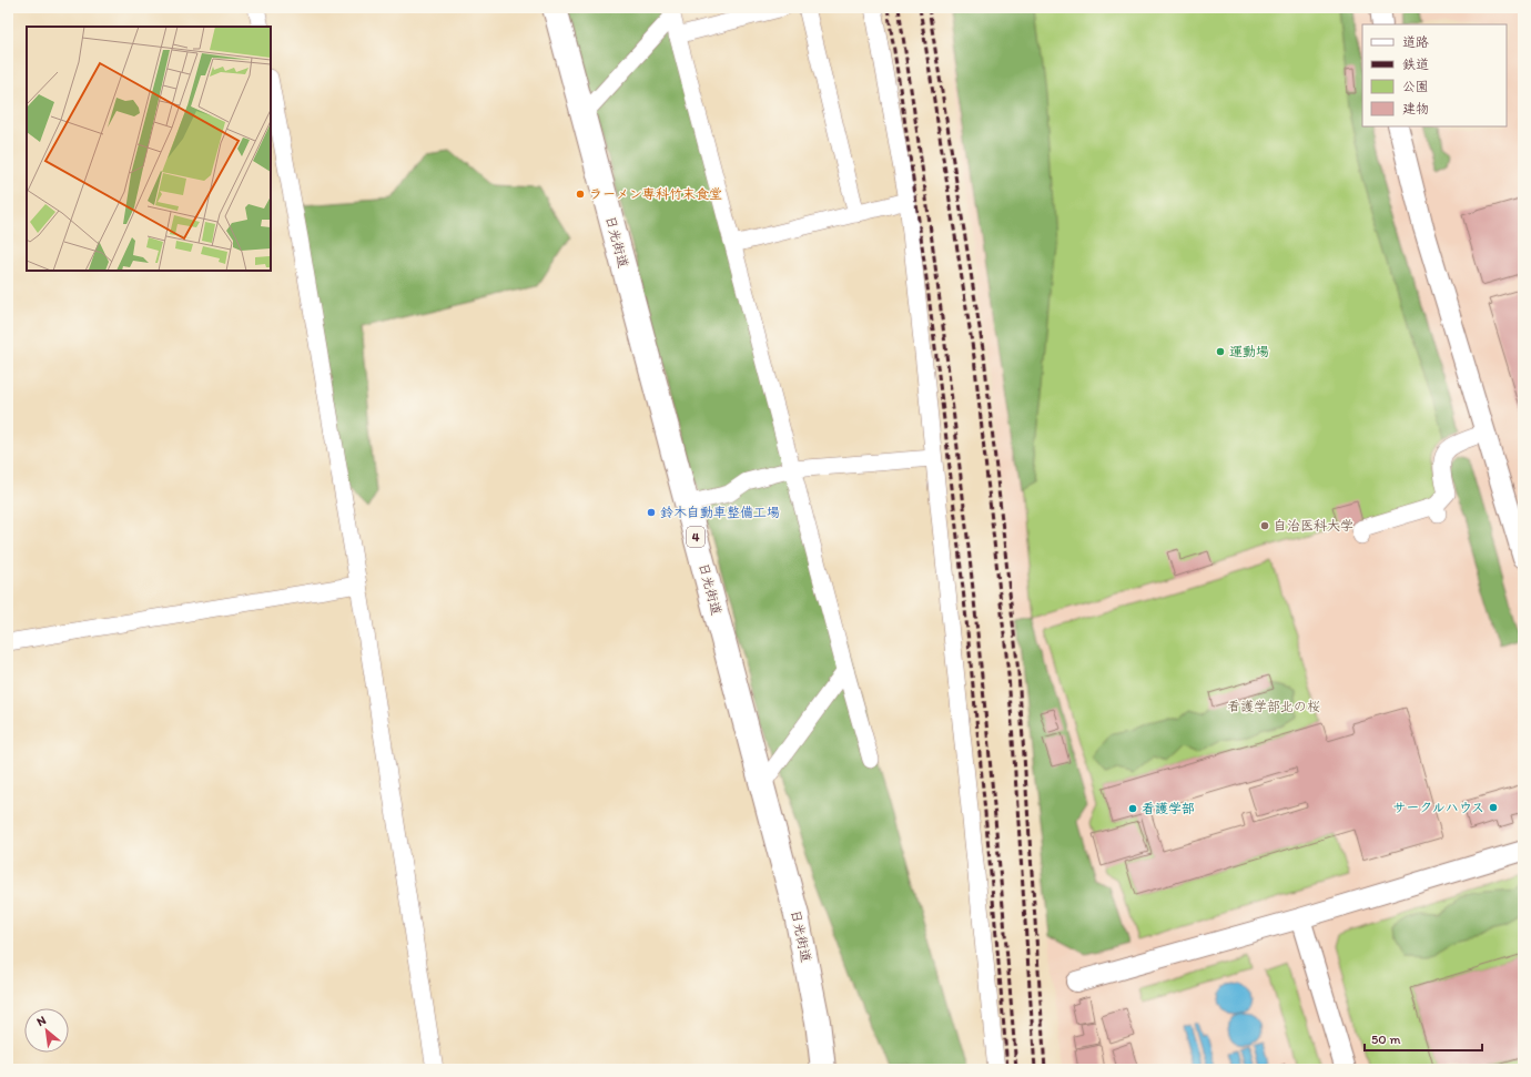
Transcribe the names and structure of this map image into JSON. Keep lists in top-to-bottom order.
{
  "streets": {
    "highway": ["日光街道", "4"]
  },
  "parks": ["看護学部北の桜"],
  "places": [
    "ラーメン専科竹末食堂",
    "運動場",
    "鈴木自動車整備工場",
    "自治医科大学",
    "サークルハウス",
    "看護学部"
  ],
  "legend": [
    "道路",
    "鉄道",
    "公園",
    "建物"
  ],
  "scale_bar": "50 m",
  "north": "top left"
}
